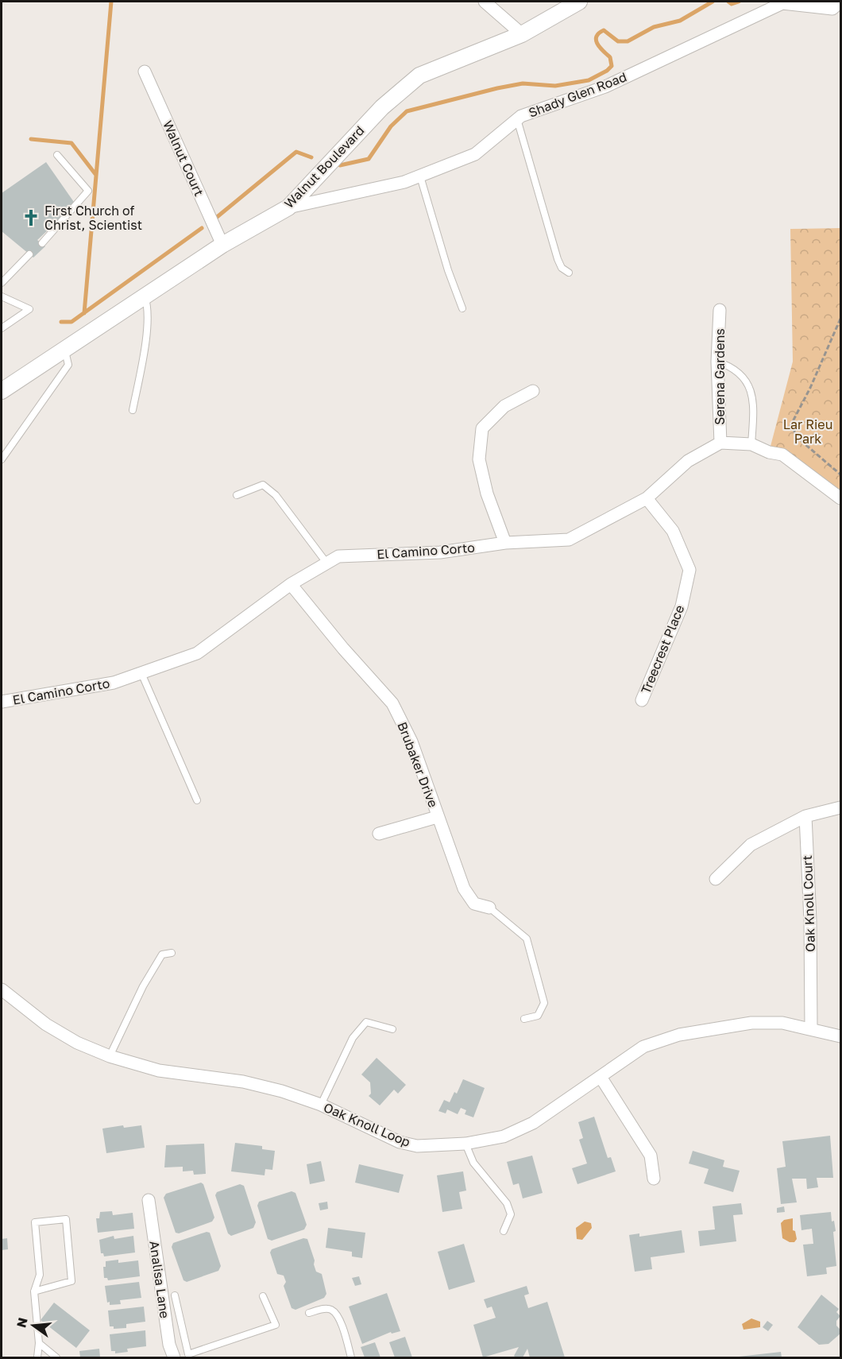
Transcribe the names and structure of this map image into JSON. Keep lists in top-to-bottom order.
{
  "streets": {
    "street": [
      "Shady Glen Road",
      "Walnut Court",
      "Walnut Boulevard",
      "Serena Gardens",
      "El Camino Corto",
      "Treecrest Place",
      "Brubaker Drive",
      "Oak Knoll Court",
      "Oak Knoll Loop",
      "Analisa Lane"
    ]
  },
  "crossings": [
    ["Shady Glen Road", "Walnut Boulevard"],
    ["Walnut Court", "Walnut Boulevard"],
    ["Serena Gardens", "El Camino Corto"],
    ["El Camino Corto", "Treecrest Place"],
    ["El Camino Corto", "Brubaker Drive"],
    ["Oak Knoll Court", "Oak Knoll Loop"]
  ],
  "parks": ["Lar Rieu Park"],
  "places": {
    "church": ["First Church of Christ, Scientist"]
  },
  "north": "left"
}
